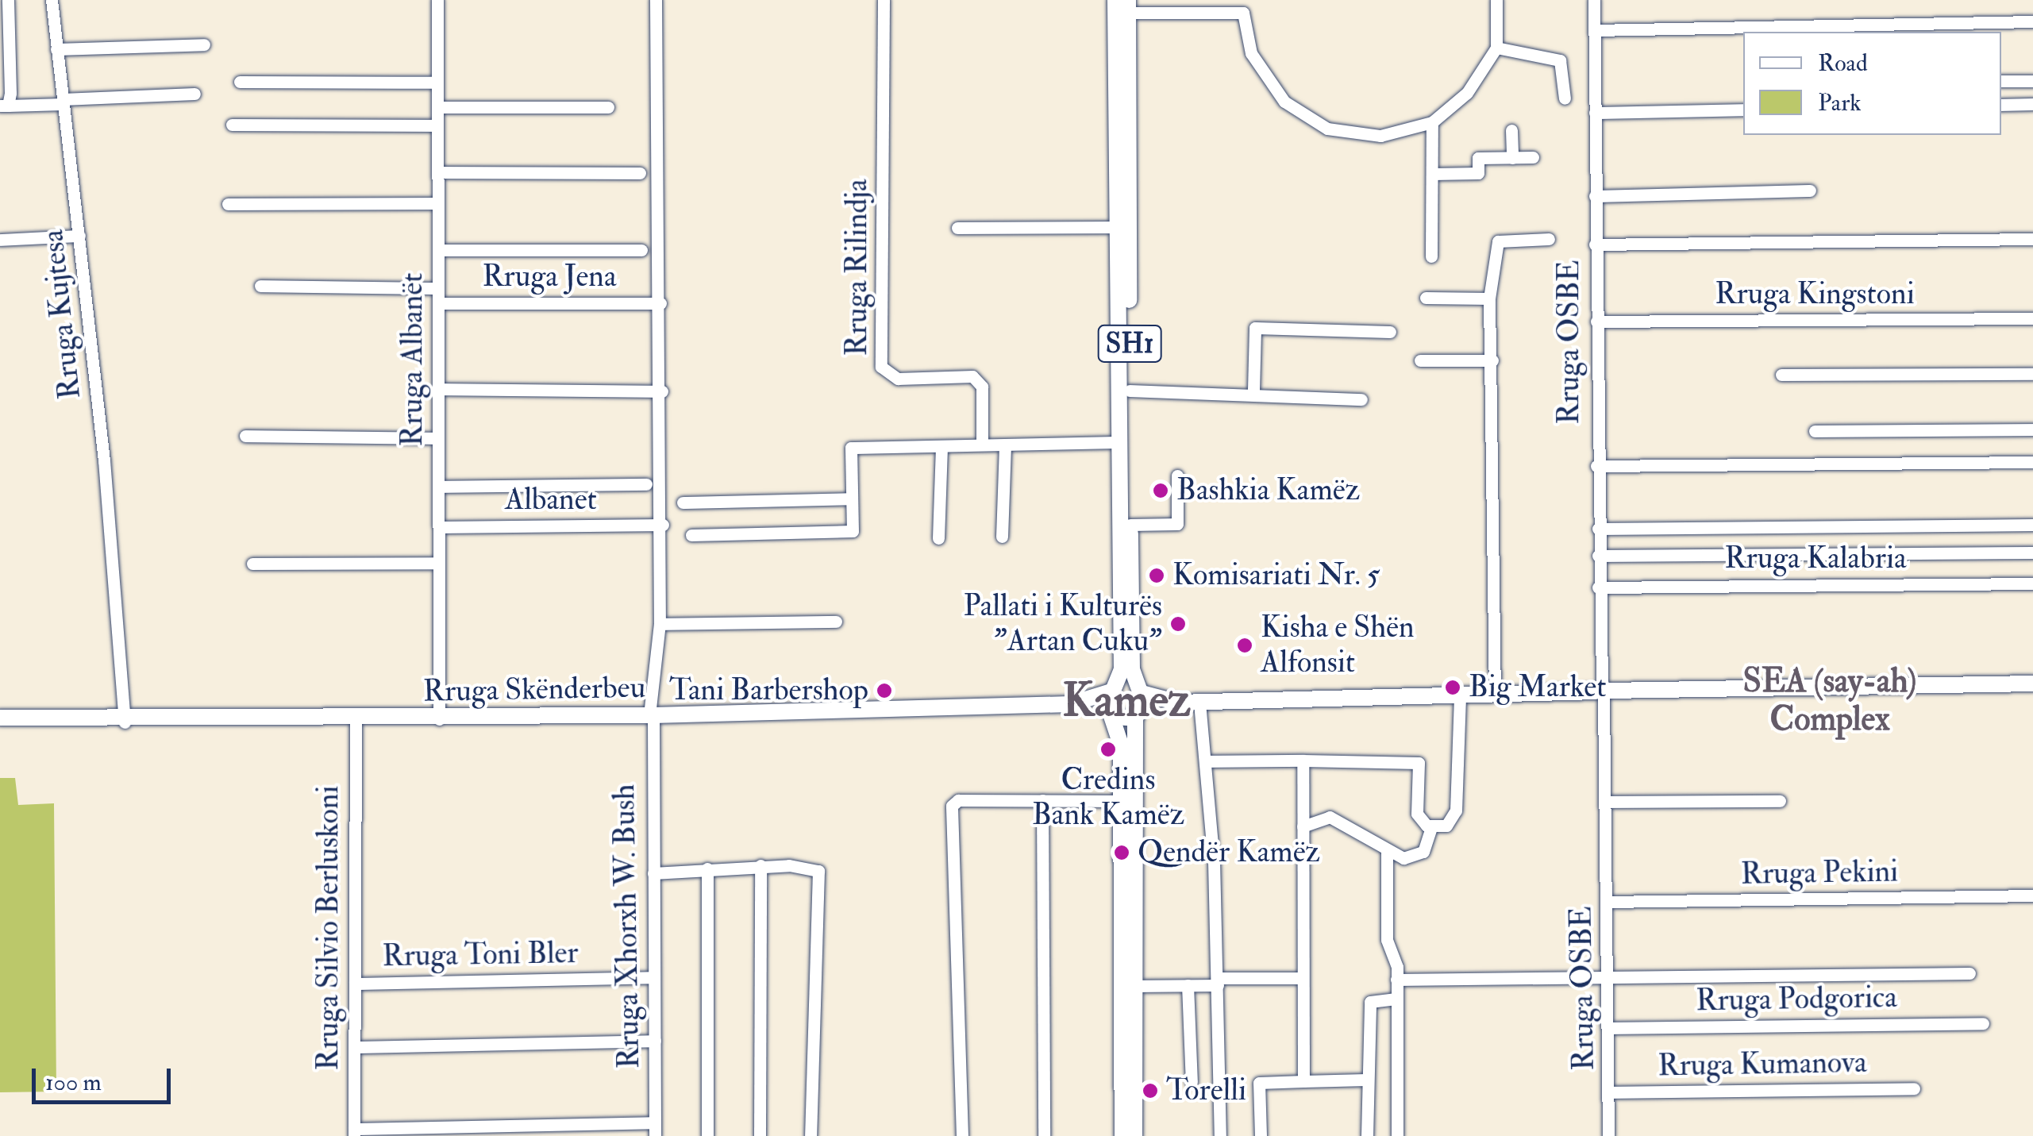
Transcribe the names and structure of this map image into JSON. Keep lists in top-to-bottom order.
{
  "streets": {
    "main road": ["SH1", "Rruga Skënderbeu"],
    "street": [
      "Rruga Rilindja",
      "Rruga Jena",
      "Rruga Kingstoni",
      "Rruga Kujtesa",
      "Rruga OSBE",
      "Rruga Albanët",
      "Albanet",
      "Rruga Kalabria",
      "Rruga Pekini",
      "Rruga Xhorxh W. Bush",
      "Rruga Silvio Berluskoni",
      "Rruga Toni Bler",
      "Rruga Podgorica",
      "Rruga Kumanova"
    ]
  },
  "crossings": [
    ["Rruga Jena", "Rruga Albanët"],
    ["Rruga Jena", "Rruga Xhorxh W. Bush"],
    ["Rruga Kingstoni", "Rruga OSBE"],
    ["Rruga Kujtesa", "Rruga Skënderbeu"],
    ["Rruga OSBE", "Rruga Kalabria"],
    ["Rruga OSBE", "Rruga Pekini"],
    ["Rruga OSBE", "Rruga Podgorica"],
    ["Rruga OSBE", "Rruga Kumanova"],
    ["SH1", "Rruga Skënderbeu"],
    ["Rruga Albanët", "Albanet"],
    ["Rruga Albanët", "Rruga Skënderbeu"],
    ["Albanet", "Rruga Xhorxh W. Bush"],
    ["Rruga Skënderbeu", "Rruga Xhorxh W. Bush"],
    ["Rruga Skënderbeu", "Rruga Silvio Berluskoni"],
    ["Rruga Xhorxh W. Bush", "Rruga Toni Bler"],
    ["Rruga Silvio Berluskoni", "Rruga Toni Bler"]
  ],
  "districts": ["SEA (say-ah) Complex", "Kamez"],
  "places": [
    "Bashkia Kamëz",
    "Komisariati Nr. 5",
    "Pallati i Kulturës \"Artan Cuku\"",
    "Kisha e Shën Alfonsit",
    "Big Market",
    "Tani Barbershop",
    "Credins Bank Kamëz",
    "Qendër Kamëz",
    "Torelli"
  ],
  "legend": ["Road", "Park"],
  "scale_bar": "100 m"
}
